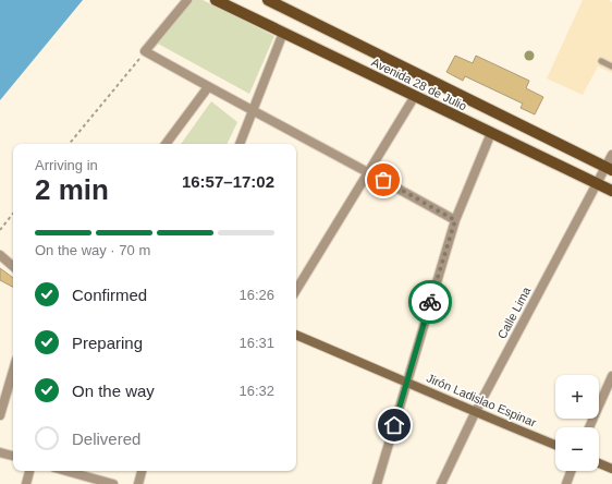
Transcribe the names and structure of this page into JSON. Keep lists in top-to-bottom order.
{
  "streets": {
    "main road": ["Avenida 28 de Julio", "Jirón Ladislao Espinar"],
    "street": ["Calle Lima"]
  },
  "crossings": [
    ["Avenida 28 de Julio", "Calle Lima"],
    ["Calle Lima", "Jirón Ladislao Espinar"]
  ],
  "page": {
    "heading": ["2 min", "Arriving in", "16:57–17:02"],
    "bar": "On the way · 70 m",
    "list": [
      ["Confirmed", "16:26"],
      ["Preparing", "16:31"],
      ["On the way", "16:32"],
      "Delivered"
    ],
    "map_buttons": ["+", "−"]
  }
}
